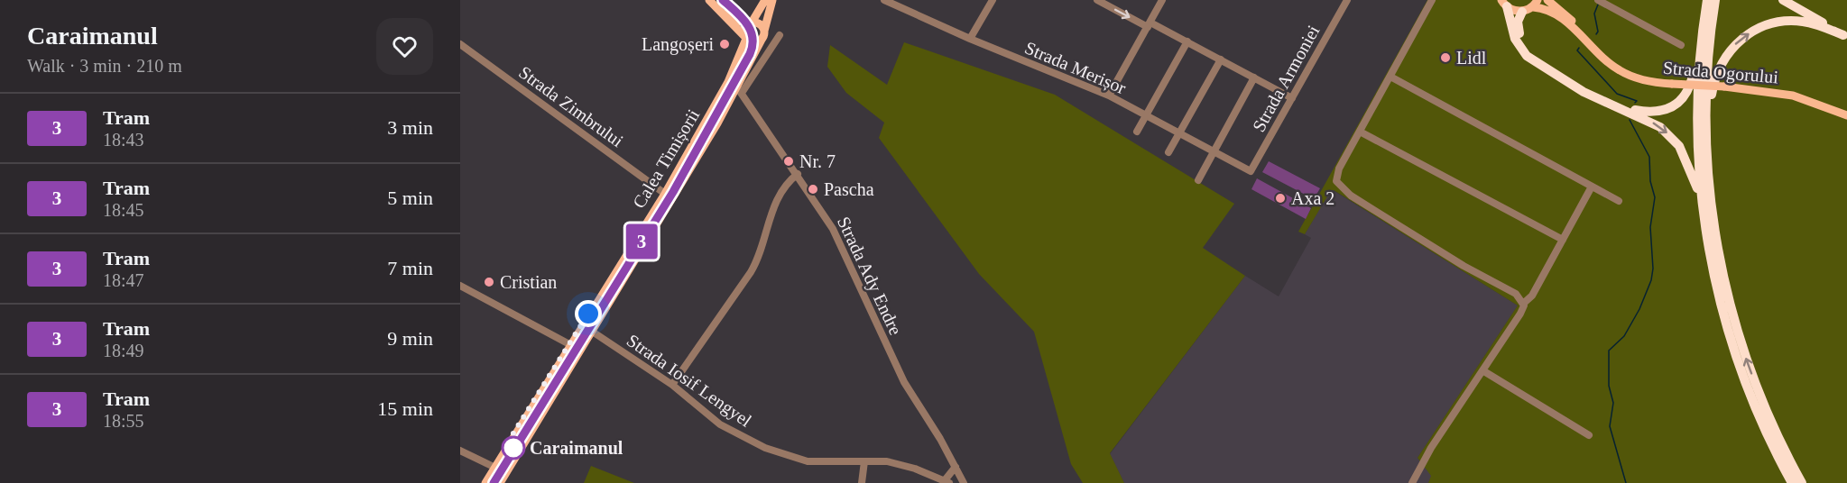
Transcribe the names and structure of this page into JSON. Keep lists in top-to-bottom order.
{
  "streets": {
    "main road": ["Strada Ogorului", "Calea Timișorii"],
    "street": [
      "Strada Merișor",
      "Strada Armoniei",
      "Strada Zimbrului",
      "Strada Ady Endre",
      "Strada Iosif Lengyel"
    ]
  },
  "crossings": [
    ["Strada Merișor", "Strada Armoniei"],
    ["Strada Zimbrului", "Calea Timișorii"],
    ["Calea Timișorii", "Strada Ady Endre"],
    ["Calea Timișorii", "Strada Iosif Lengyel"],
    ["Strada Ady Endre", "Strada Iosif Lengyel"]
  ],
  "places": [
    "Langoșeri",
    "Lidl",
    "Nr. 7",
    "Pascha",
    "Axa 2",
    "Cristian",
    "Caraimanul"
  ],
  "lines": ["tram line 3"],
  "page": {
    "heading": ["Caraimanul", "Walk · 3 min · 210 m"],
    "on_map": "3",
    "list": [
      {
        "mark": "3",
        "name": "Tram",
        "note": "18:43",
        "value": "3 min"
      },
      {
        "mark": "3",
        "name": "Tram",
        "note": "18:45",
        "value": "5 min"
      },
      {
        "mark": "3",
        "name": "Tram",
        "note": "18:47",
        "value": "7 min"
      },
      {
        "mark": "3",
        "name": "Tram",
        "note": "18:49",
        "value": "9 min"
      },
      {
        "mark": "3",
        "name": "Tram",
        "note": "18:55",
        "value": "15 min"
      }
    ]
  }
}
